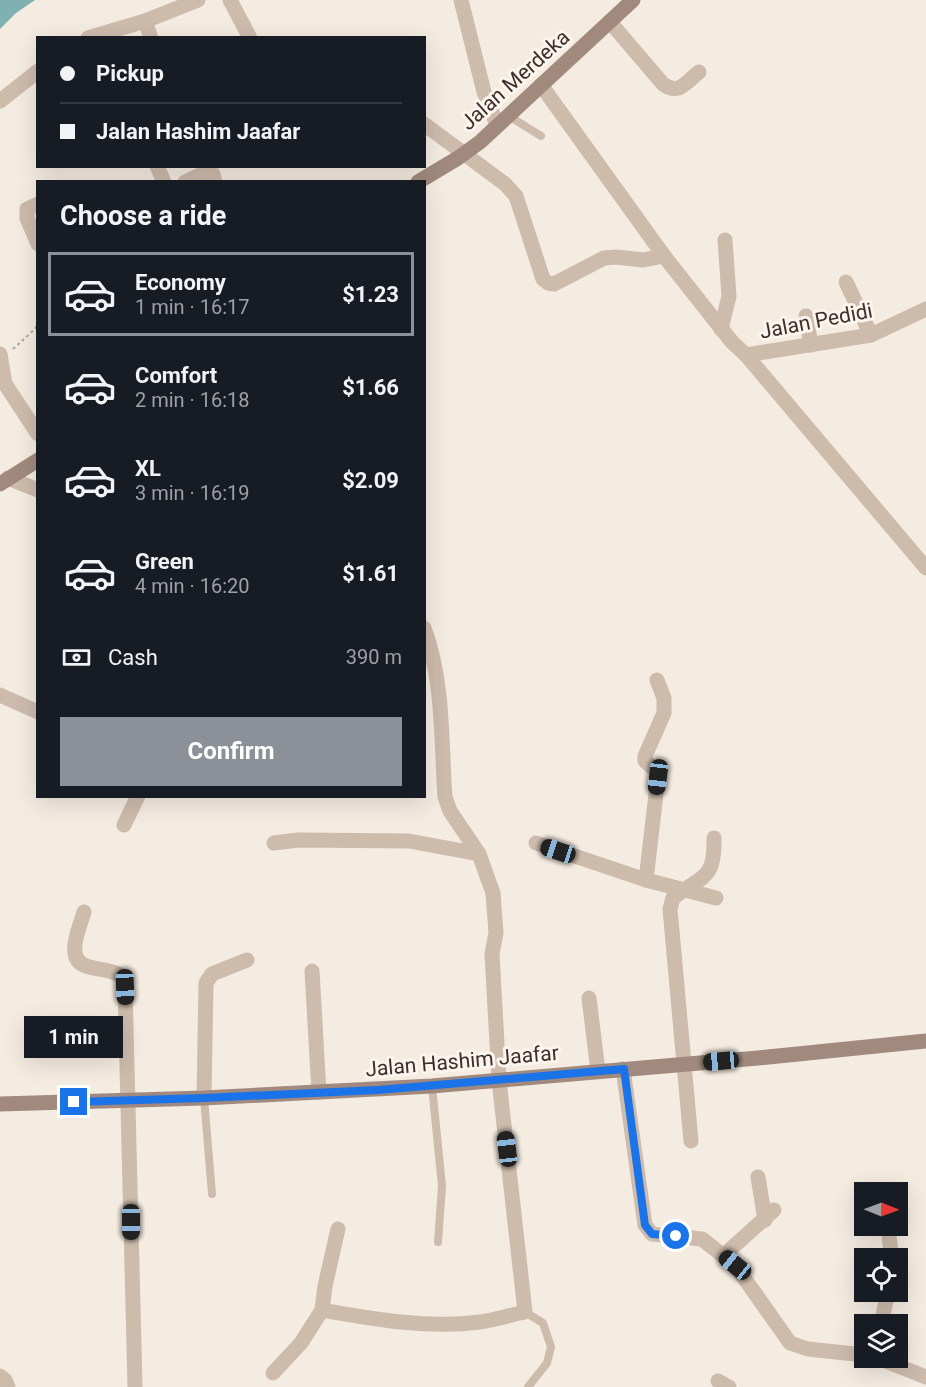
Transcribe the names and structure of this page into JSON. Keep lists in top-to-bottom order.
{
  "streets": {
    "street": ["Jalan Merdeka", "Jalan Pedidi", "Jalan Hashim Jaafar"]
  },
  "north": "right",
  "page": {
    "banner": ["Pickup", "Jalan Hashim Jaafar"],
    "heading": "Choose a ride",
    "list": [
      {
        "name": "Economy",
        "note": "1 min · 16:17",
        "value": "$1.23"
      },
      {
        "name": "Comfort",
        "note": "2 min · 16:18",
        "value": "$1.66"
      },
      {
        "name": "XL",
        "note": "3 min · 16:19",
        "value": "$2.09"
      },
      {
        "name": "Green",
        "note": "4 min · 16:20",
        "value": "$1.61"
      }
    ],
    "pay": ["Cash", "390 m"],
    "buttons": "Confirm",
    "bubble": "1 min"
  }
}
